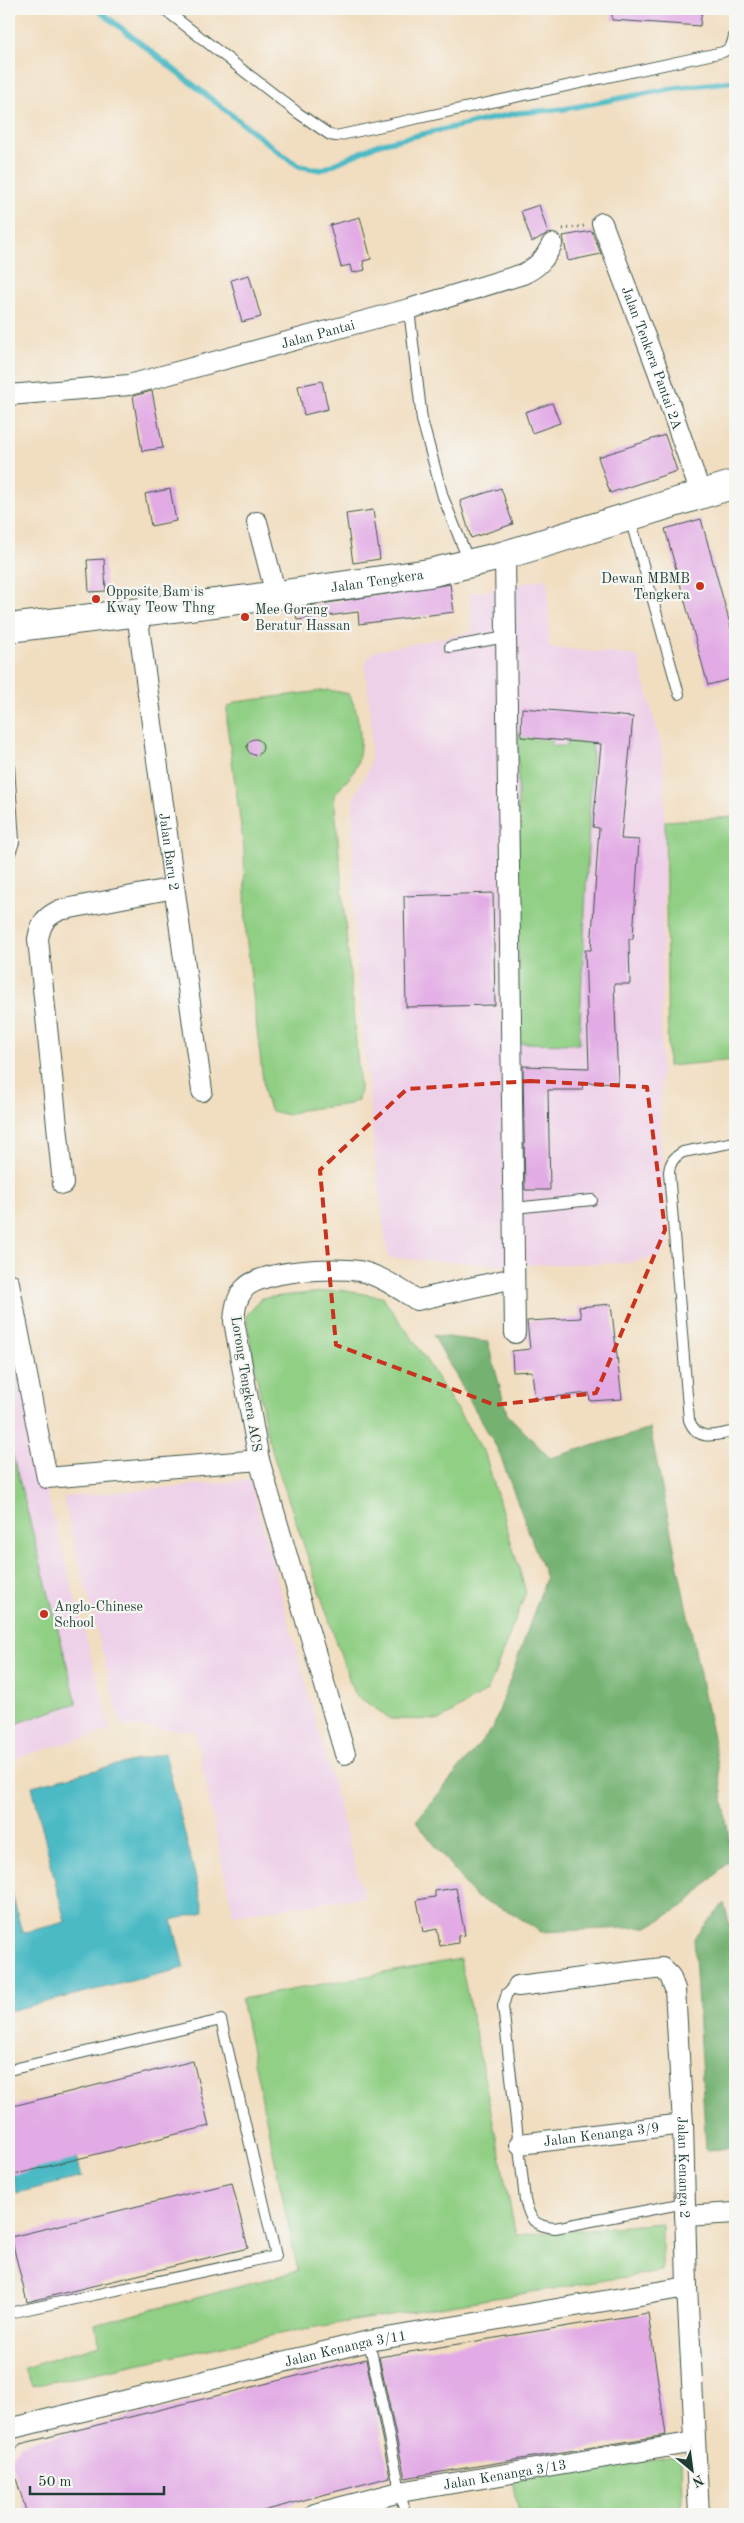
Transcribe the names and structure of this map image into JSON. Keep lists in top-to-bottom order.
{
  "streets": {
    "main road": ["Jalan Tengkera"],
    "street": [
      "Jalan Pantai",
      "Jalan Tenkera Pantai 2A",
      "Jalan Baru 2",
      "Lorong Tengkera ACS",
      "Jalan Kenanga 3/9",
      "Jalan Kenanga 2",
      "Jalan Kenanga 3/11",
      "Jalan Kenanga 3/13"
    ]
  },
  "crossings": [
    ["Jalan Tenkera Pantai 2A", "Jalan Tengkera"],
    ["Jalan Tengkera", "Jalan Baru 2"],
    ["Jalan Kenanga 3/9", "Jalan Kenanga 2"],
    ["Jalan Kenanga 2", "Jalan Kenanga 3/11"],
    ["Jalan Kenanga 2", "Jalan Kenanga 3/13"]
  ],
  "places": [
    "Dewan MBMB Tengkera",
    "Opposite Bam is Kway Teow Thng",
    "Mee Goreng Beratur Hassan",
    "Anglo-Chinese School"
  ],
  "scale_bar": "50 m",
  "north": "bottom right"
}
